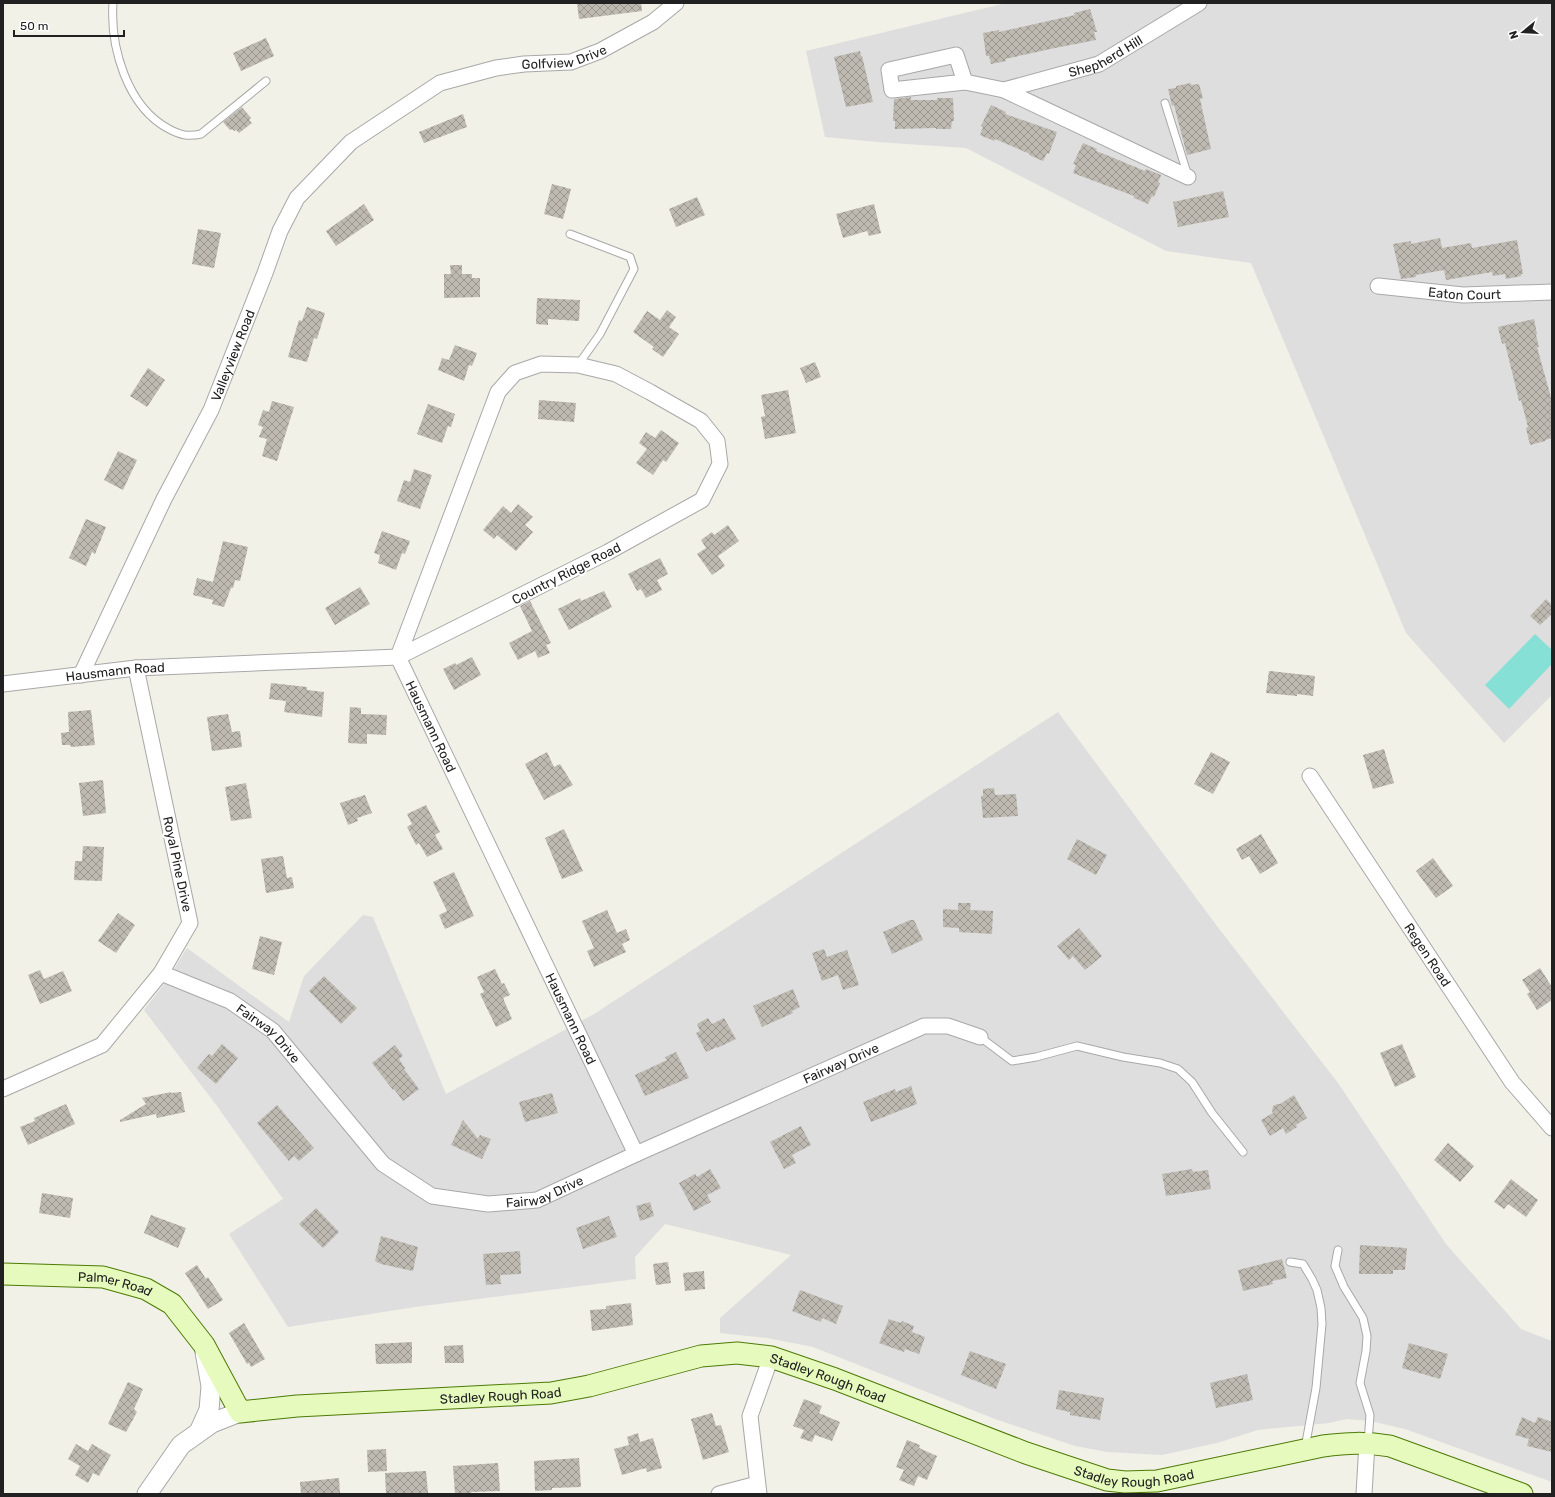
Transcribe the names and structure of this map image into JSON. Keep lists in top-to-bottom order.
{
  "streets": {
    "main road": ["Palmer Road", "Stadley Rough Road"],
    "street": [
      "Shepherd Hill",
      "Golfview Drive",
      "Eaton Court",
      "Valleyview Road",
      "Country Ridge Road",
      "Hausmann Road",
      "Royal Pine Drive",
      "Regen Road",
      "Fairway Drive"
    ]
  },
  "crossings": [
    ["Golfview Drive", "Valleyview Road"],
    ["Valleyview Road", "Hausmann Road"],
    ["Country Ridge Road", "Hausmann Road"],
    ["Hausmann Road", "Royal Pine Drive"],
    ["Hausmann Road", "Fairway Drive"],
    ["Royal Pine Drive", "Fairway Drive"],
    ["Palmer Road", "Stadley Rough Road"]
  ],
  "scale_bar": "50 m",
  "north": "left"
}
